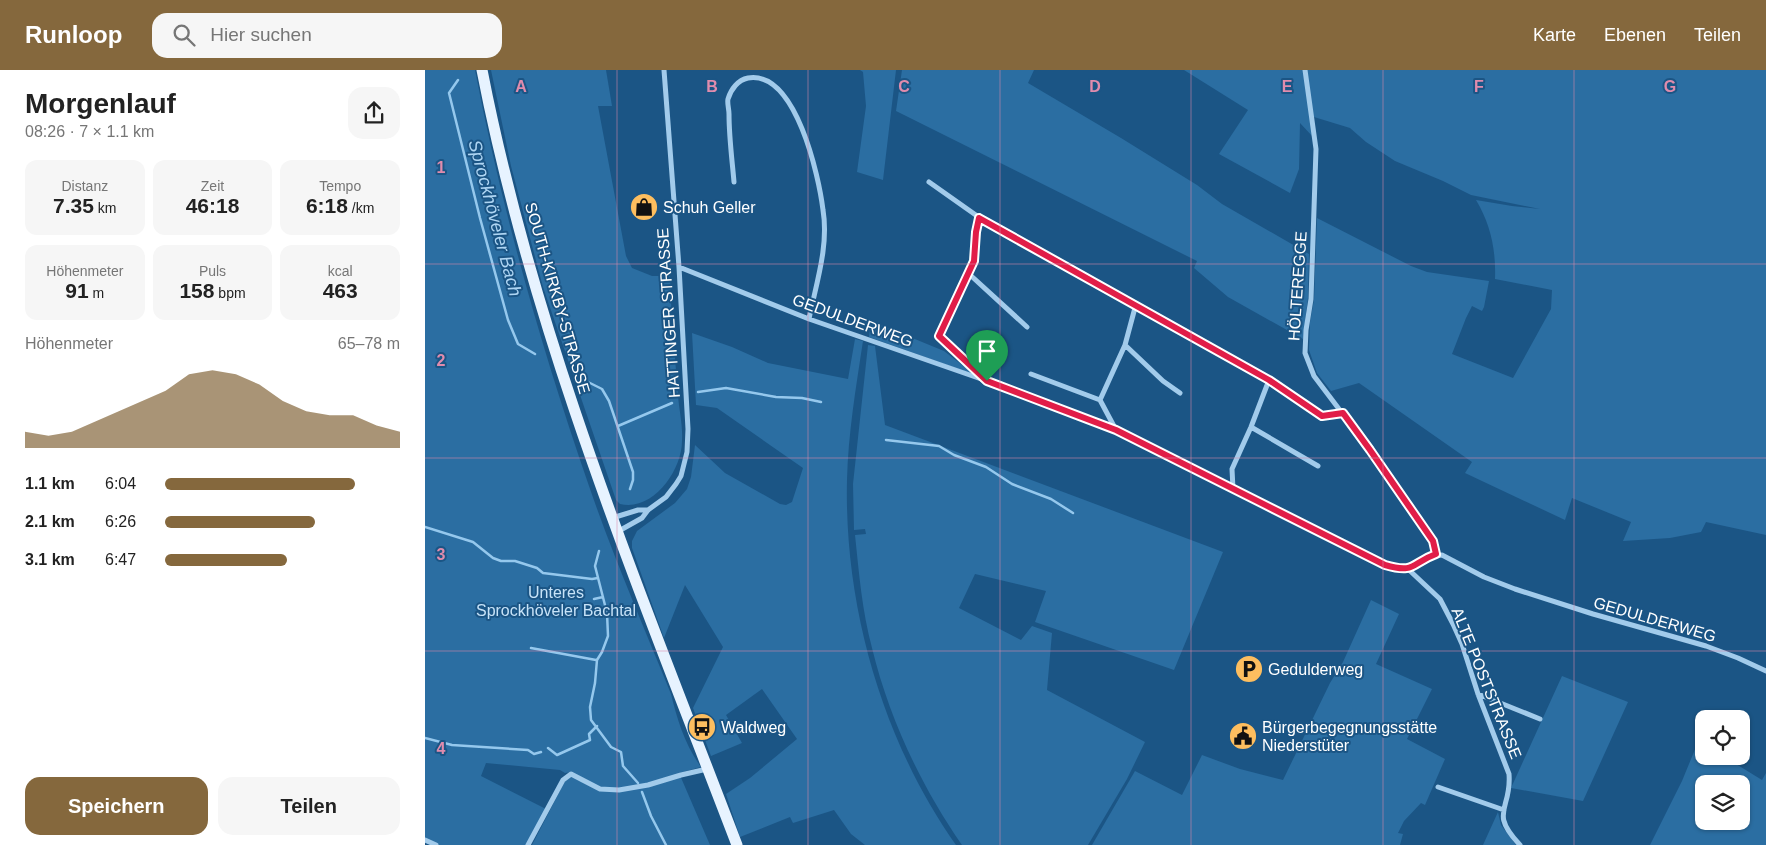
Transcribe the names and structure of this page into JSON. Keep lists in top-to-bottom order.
{
  "streets": {
    "main road": ["SOUTH-KIRKBY-STRASSE"],
    "street": [
      "HÖLTEREGGE",
      "HATTINGER STRASSE",
      "GEDULDERWEG",
      "ALTE POSTSTRASSE"
    ]
  },
  "crossings": [
    ["HÖLTEREGGE", "GEDULDERWEG"],
    ["SOUTH-KIRKBY-STRASSE", "HATTINGER STRASSE"],
    ["HATTINGER STRASSE", "GEDULDERWEG"],
    ["GEDULDERWEG", "ALTE POSTSTRASSE"]
  ],
  "water": ["Sprockhöveler Bach"],
  "parks": ["Unteres Sprockhöveler Bachtal"],
  "places": {
    "shop": ["Schuh Geller"],
    "parking": ["Gedulderweg"],
    "bus stop": ["Waldweg"],
    "public building": ["Bürgerbegegnungsstätte Niederstüter"]
  },
  "page": {
    "header": "Runloop",
    "search": "Hier suchen",
    "nav": ["Karte", "Ebenen", "Teilen"],
    "heading": ["Morgenlauf", "08:26 · 7 × 1.1 km"],
    "stats": [
      ["Distanz", "7.35 km"],
      ["Zeit", "46:18"],
      ["Tempo", "6:18 /km"],
      ["Höhenmeter", "91 m"],
      ["Puls", "158 bpm"],
      ["kcal", "463"]
    ],
    "chart": ["Höhenmeter", "65–78 m"],
    "list": [
      {
        "name": "1.1 km",
        "note": "6:04"
      },
      {
        "name": "2.1 km",
        "note": "6:26"
      },
      {
        "name": "3.1 km",
        "note": "6:47"
      }
    ],
    "buttons": ["Speichern", "Teilen"]
  },
  "grid": {
    "columns": [
      "A",
      "B",
      "C",
      "D",
      "E",
      "F",
      "G"
    ],
    "rows": [
      "1",
      "2",
      "3",
      "4"
    ]
  }
}
